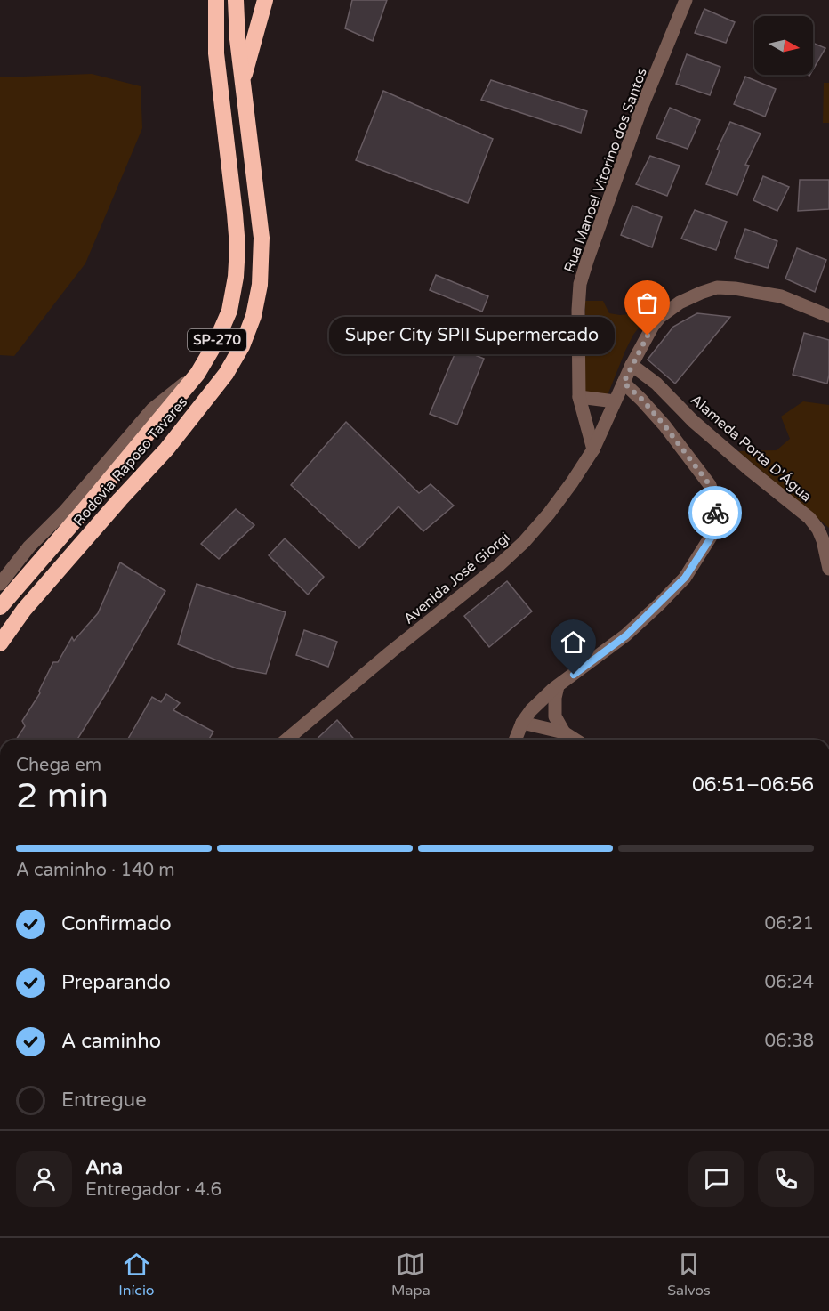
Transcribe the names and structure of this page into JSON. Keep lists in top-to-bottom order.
{
  "streets": {
    "highway": ["SP-270", "Rodovia Raposo Tavares"],
    "street": ["Rua Manoel Vitorino dos Santos", "Alameda Porta D'Água", "Avenida José Giorgi"]
  },
  "crossings": [
    ["Rua Manoel Vitorino dos Santos", "Avenida José Giorgi"],
    ["Alameda Porta D'Água", "Avenida José Giorgi"]
  ],
  "places": ["Super City SPII Supermercado"],
  "north": "right",
  "page": {
    "bubble": "Super City SPII Supermercado",
    "heading": ["2 min", "Chega em", "06:51–06:56"],
    "panel": ["Ana", "Entregador · 4.6"],
    "bar": "A caminho · 140 m",
    "list": [
      ["Confirmado", "06:21"],
      ["Preparando", "06:24"],
      ["A caminho", "06:38"],
      "Entregue"
    ],
    "tabs": ["Início", "Mapa", "Salvos"]
  }
}
